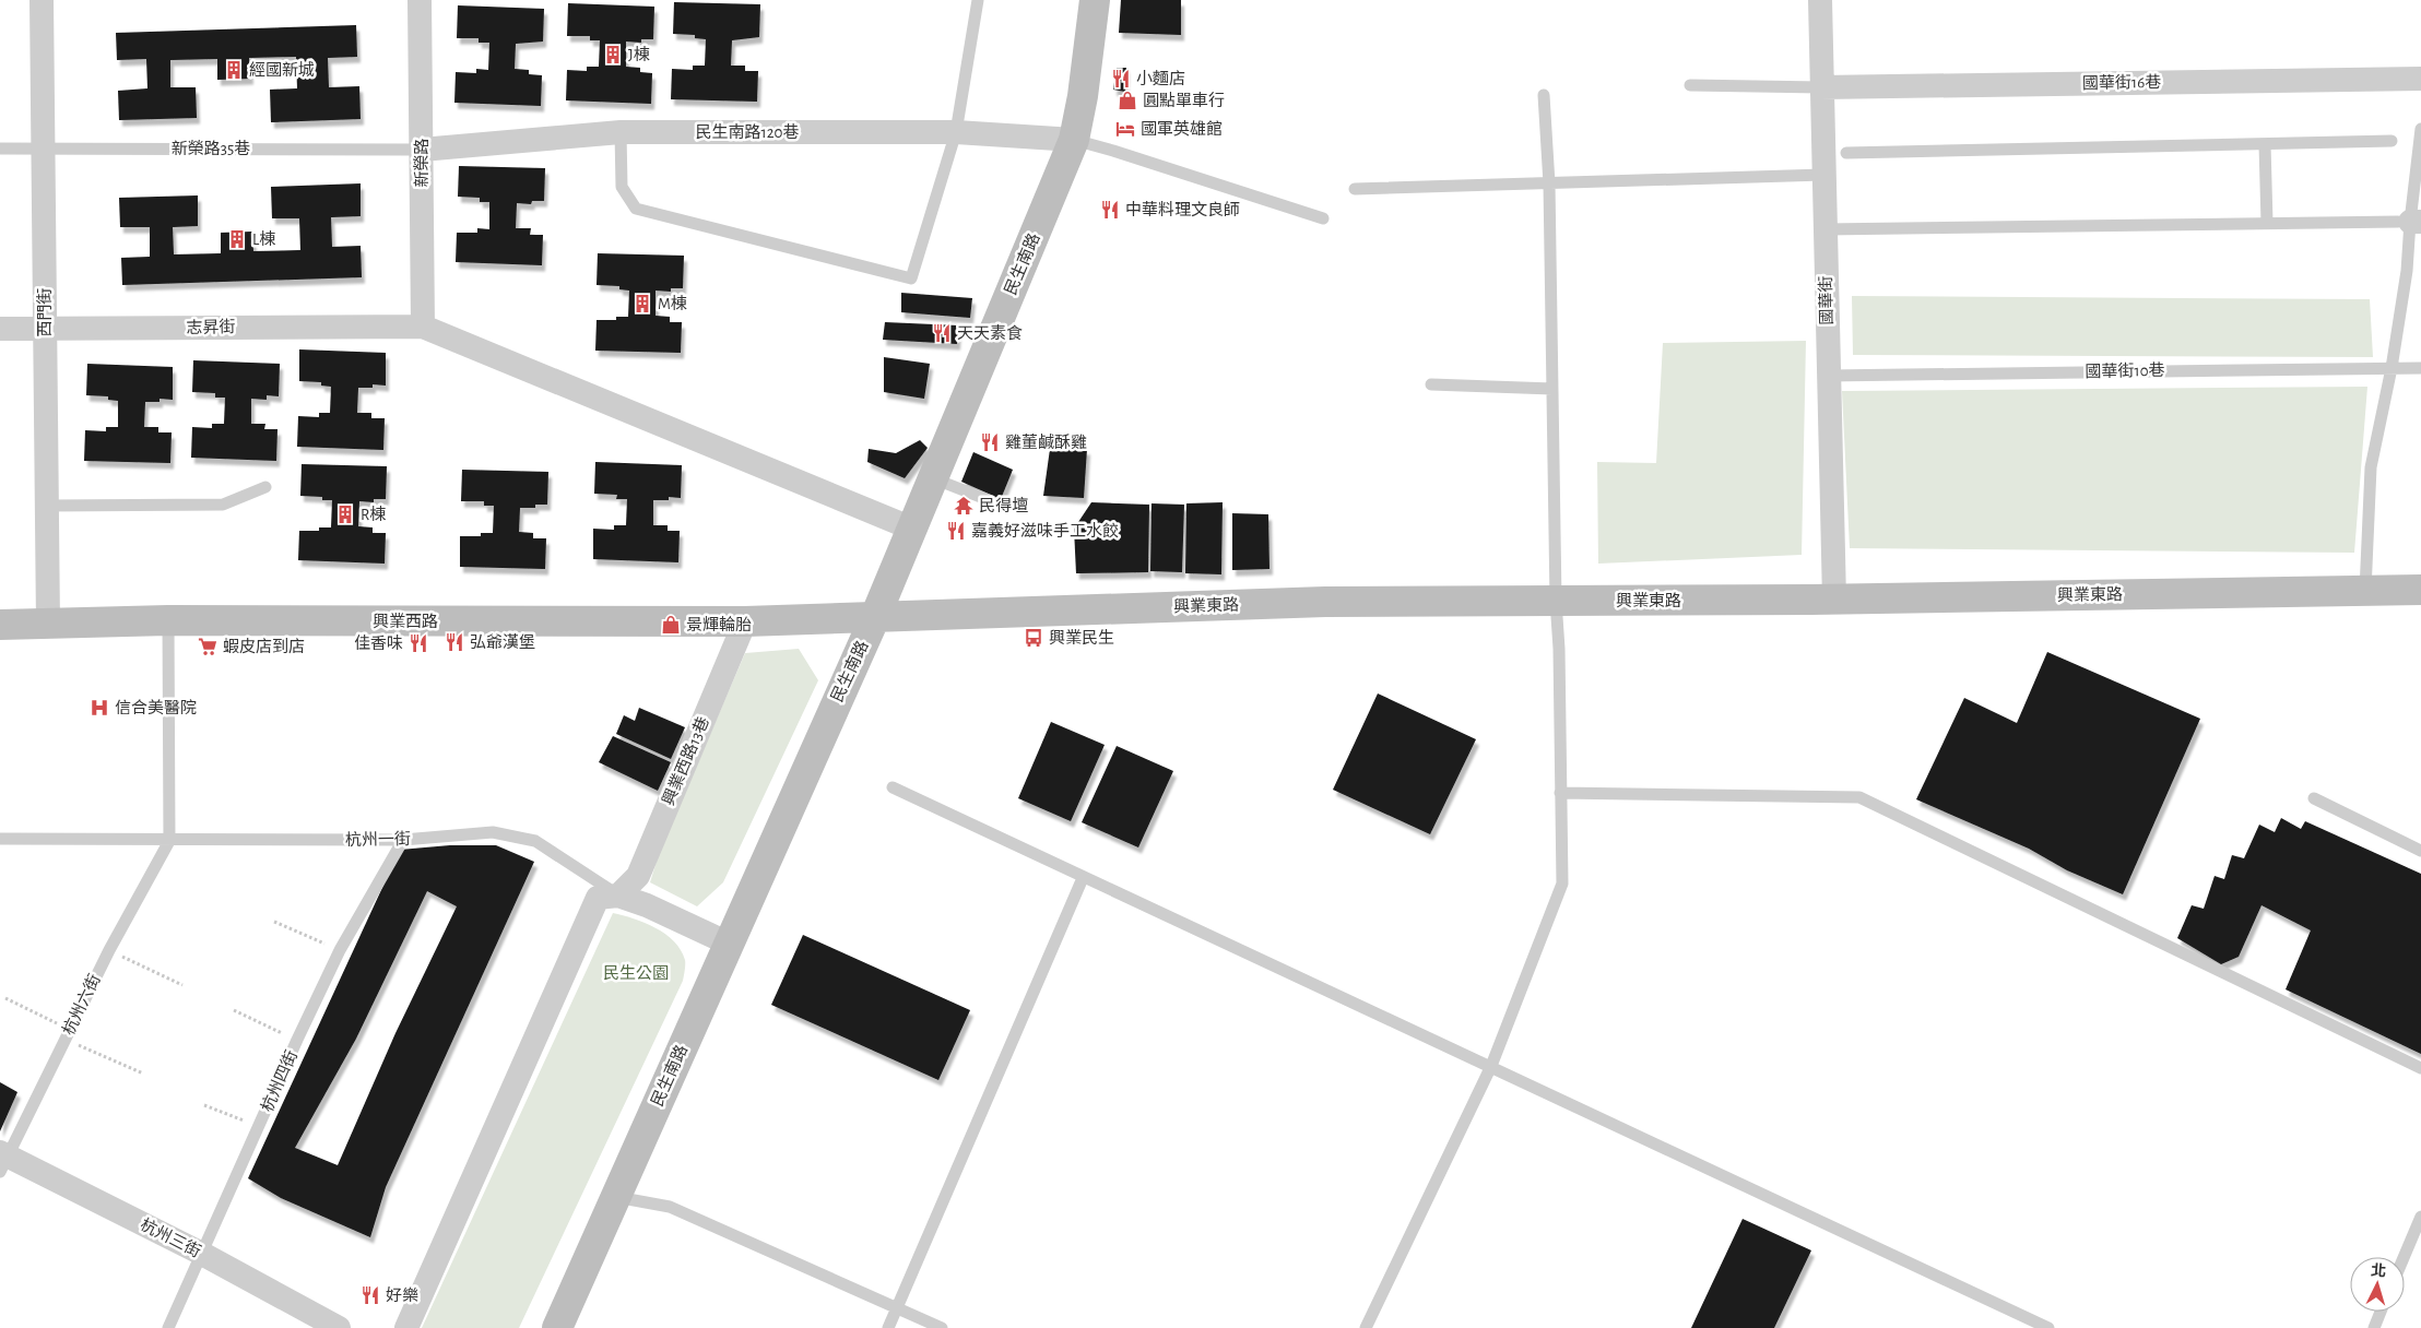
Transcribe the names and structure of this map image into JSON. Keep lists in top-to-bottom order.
{
  "streets": {
    "street": [
      "國華街16巷",
      "民生南路120巷",
      "新榮路",
      "民生南路",
      "國華街",
      "西門街",
      "志昇街",
      "興業東路",
      "興業西路",
      "興業西路13巷",
      "杭州一街",
      "杭州三街"
    ],
    "lane": [
      "新榮路35巷",
      "國華街10巷",
      "杭州六街",
      "杭州四街"
    ]
  },
  "crossings": [
    ["國華街16巷", "國華街"],
    ["民生南路120巷", "新榮路35巷"],
    ["民生南路120巷", "新榮路"],
    ["民生南路120巷", "民生南路"],
    ["新榮路35巷", "新榮路"],
    ["新榮路35巷", "西門街"],
    ["新榮路", "志昇街"],
    ["民生南路", "興業東路"],
    ["民生南路", "興業西路"],
    ["民生南路", "杭州一街"],
    ["國華街", "國華街10巷"],
    ["國華街", "興業東路"],
    ["西門街", "志昇街"],
    ["西門街", "興業西路"],
    ["興業東路", "興業西路"],
    ["興業西路", "興業西路13巷"],
    ["興業西路13巷", "杭州一街"],
    ["杭州一街", "杭州六街"],
    ["杭州一街", "杭州四街"],
    ["杭州六街", "杭州三街"],
    ["杭州四街", "杭州三街"]
  ],
  "parks": ["民生公園"],
  "places": {
    "building": [
      "J棟",
      "經國新城",
      "L棟",
      "M棟",
      "R棟"
    ],
    "restaurant": [
      "小麵店",
      "中華料理文良師",
      "天天素食",
      "雞董鹹酥雞",
      "嘉義好滋味手工水餃",
      "弘爺漢堡",
      "佳香味",
      "好樂"
    ],
    "shop": ["圓點單車行", "景輝輪胎"],
    "hotel": ["國軍英雄館"],
    "temple": ["民得壇"],
    "bus stop": ["興業民生"],
    "supermarket": ["蝦皮店到店"],
    "hospital": ["信合美醫院"]
  },
  "north": "top"
}
